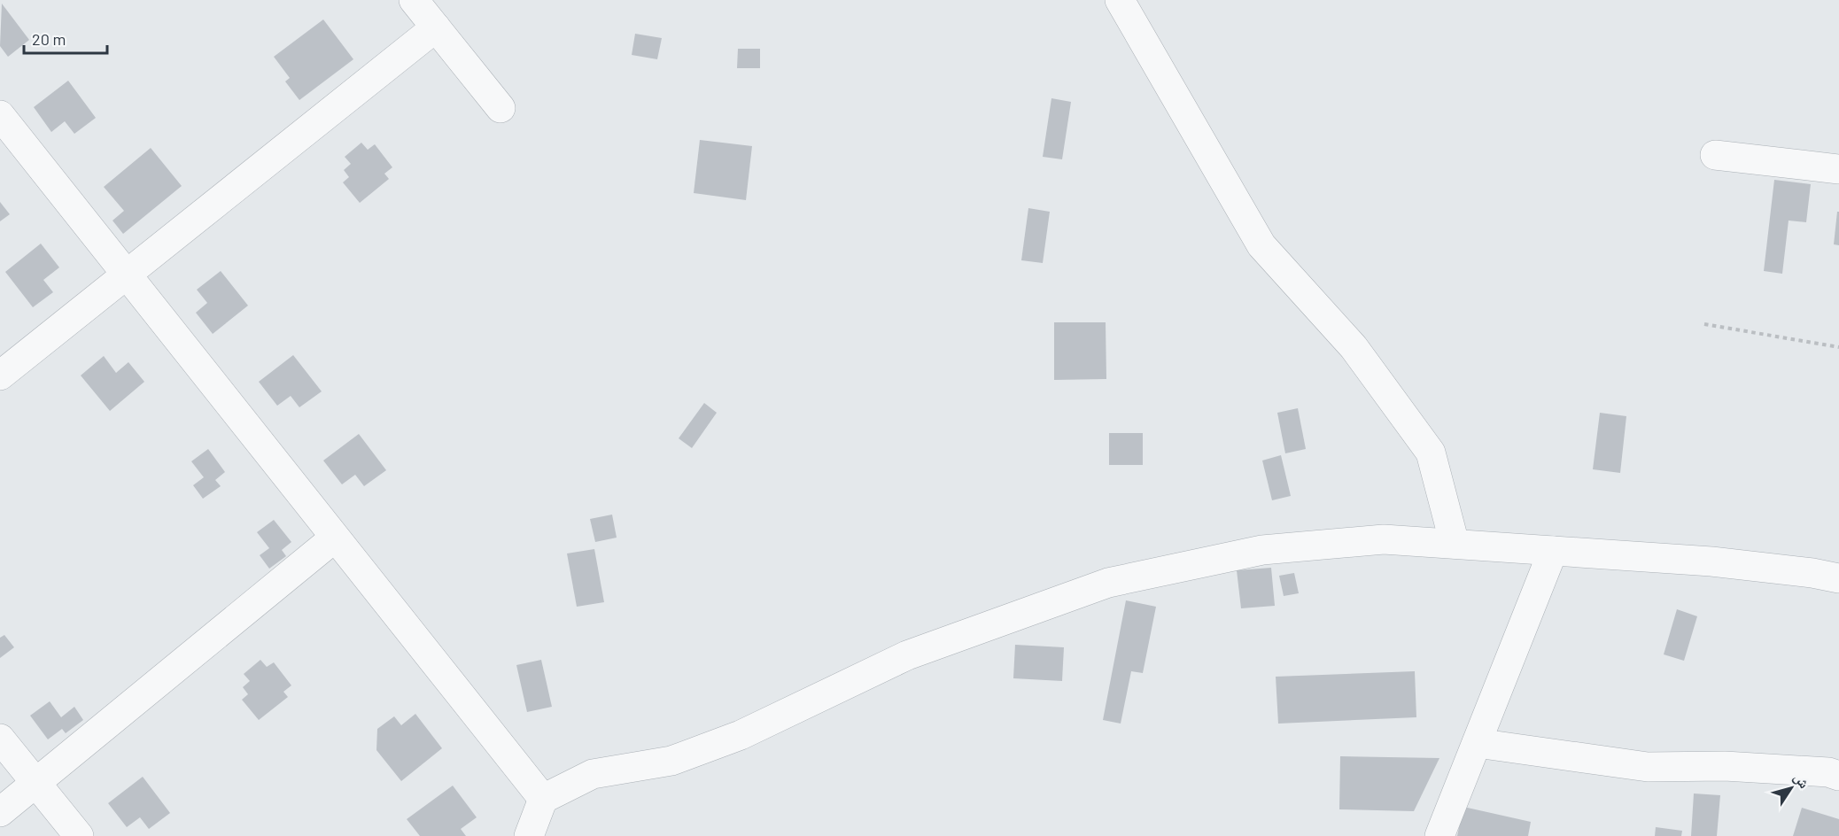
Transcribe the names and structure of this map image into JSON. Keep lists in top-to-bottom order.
{
  "scale_bar": "20 m",
  "north": "top right"
}
